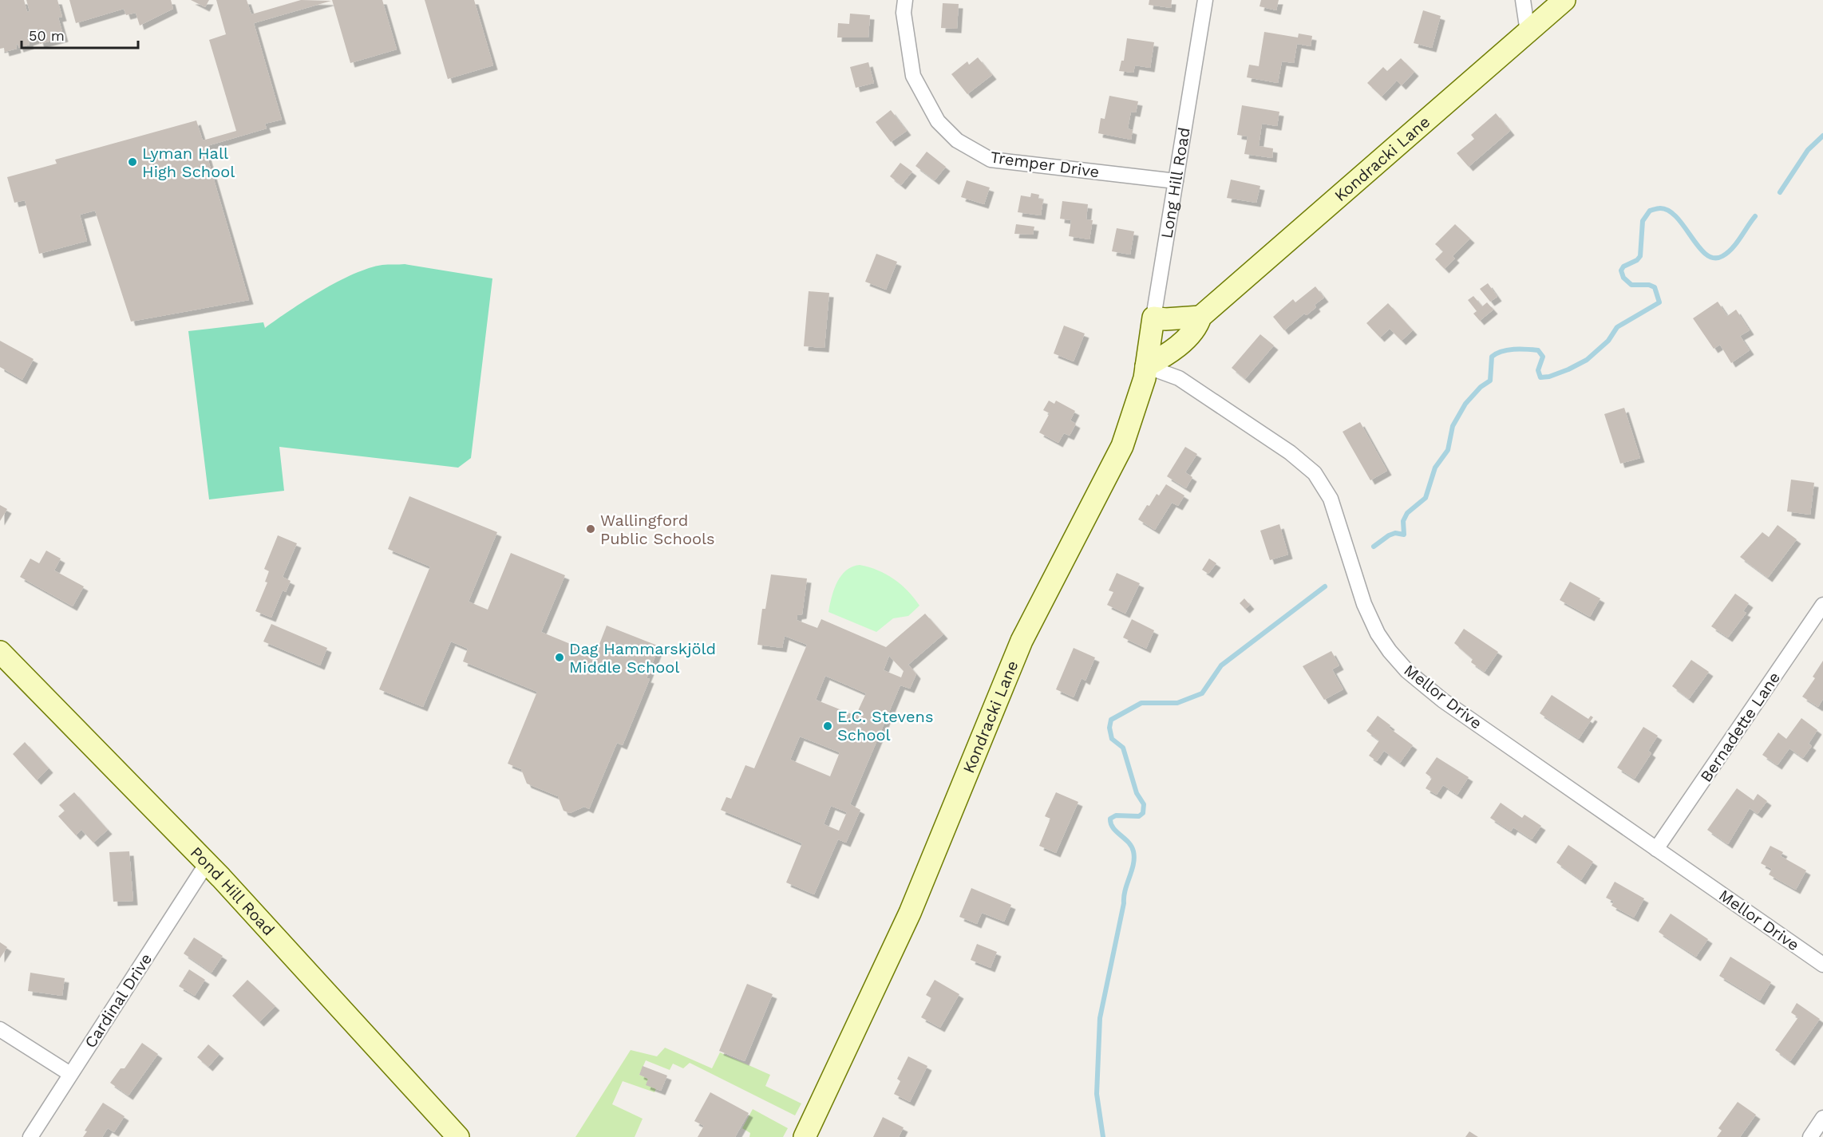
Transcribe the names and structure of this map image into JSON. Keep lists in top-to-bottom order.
{
  "streets": {
    "main road": ["Kondracki Lane", "Long Hill Road", "Pond Hill Road"],
    "street": [
      "Tremper Drive",
      "Mellor Drive",
      "Bernadette Lane",
      "Cardinal Drive"
    ]
  },
  "crossings": [
    ["Kondracki Lane", "Long Hill Road"],
    ["Kondracki Lane", "Mellor Drive"],
    ["Tremper Drive", "Long Hill Road"],
    ["Long Hill Road", "Mellor Drive"],
    ["Mellor Drive", "Bernadette Lane"],
    ["Pond Hill Road", "Cardinal Drive"]
  ],
  "places": [
    "Lyman Hall High School",
    "Wallingford Public Schools",
    "Dag Hammarskjöld Middle School",
    "E.C. Stevens School"
  ],
  "scale_bar": "50 m"
}
